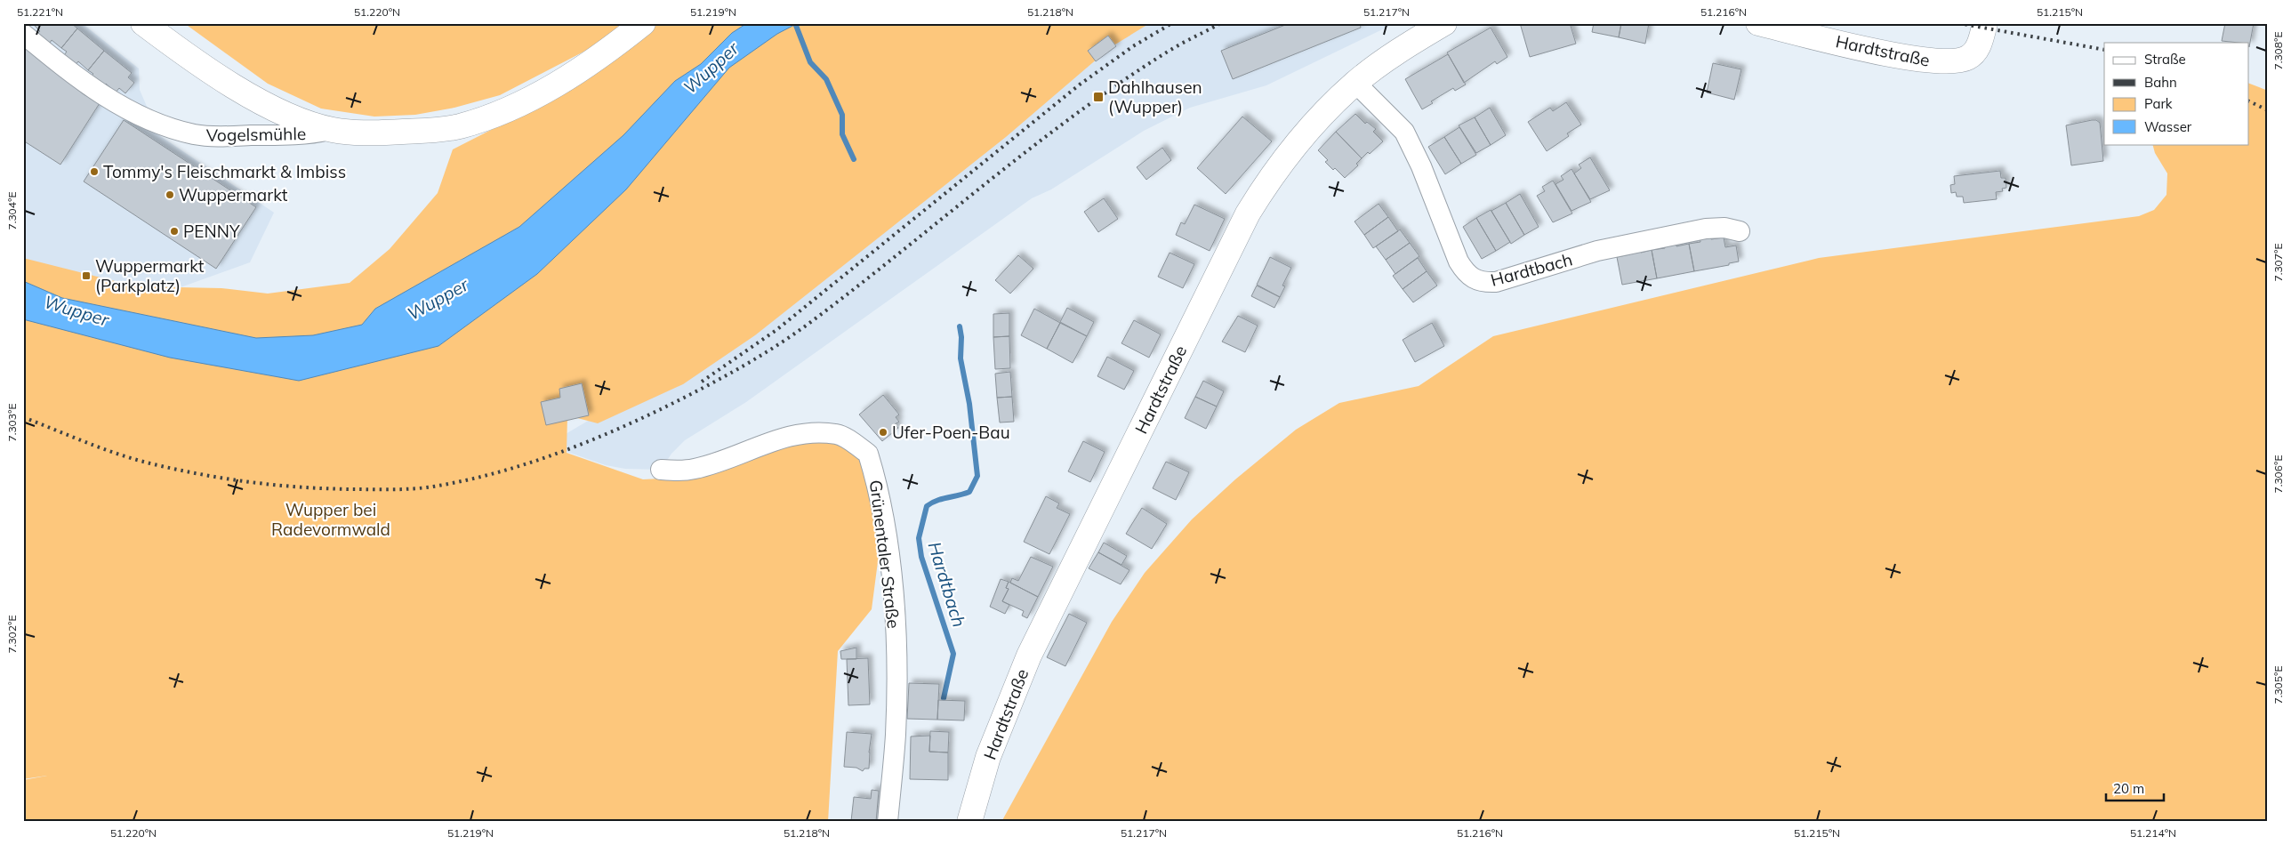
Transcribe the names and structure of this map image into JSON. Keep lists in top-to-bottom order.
{
  "streets": {
    "main road": ["Hardtstraße"],
    "street": ["Vogelsmühle", "Hardtbach", "Grünentaler Straße"]
  },
  "crossings": [
    ["Hardtstraße", "Hardtbach"]
  ],
  "water": ["Wupper", "Hardtbach"],
  "parks": ["Wupper bei Radevormwald"],
  "places": {
    "transit": ["Dahlhausen (Wupper)", "Wuppermarkt (Parkplatz)"],
    "other": [
      "Tommy's Fleischmarkt & Imbiss",
      "Wuppermarkt",
      "PENNY",
      "Ufer-Poen-Bau"
    ]
  },
  "legend": [
    "Straße",
    "Bahn",
    "Park",
    "Wasser"
  ],
  "scale_bar": "20 m",
  "coordinates": [
    "51.221°N",
    "51.220°N",
    "51.219°N",
    "51.218°N",
    "51.217°N",
    "51.216°N",
    "51.215°N",
    "7.308°E",
    "7.304°E",
    "7.307°E",
    "7.303°E",
    "7.306°E",
    "7.302°E",
    "7.305°E",
    "51.214°N"
  ]
}
